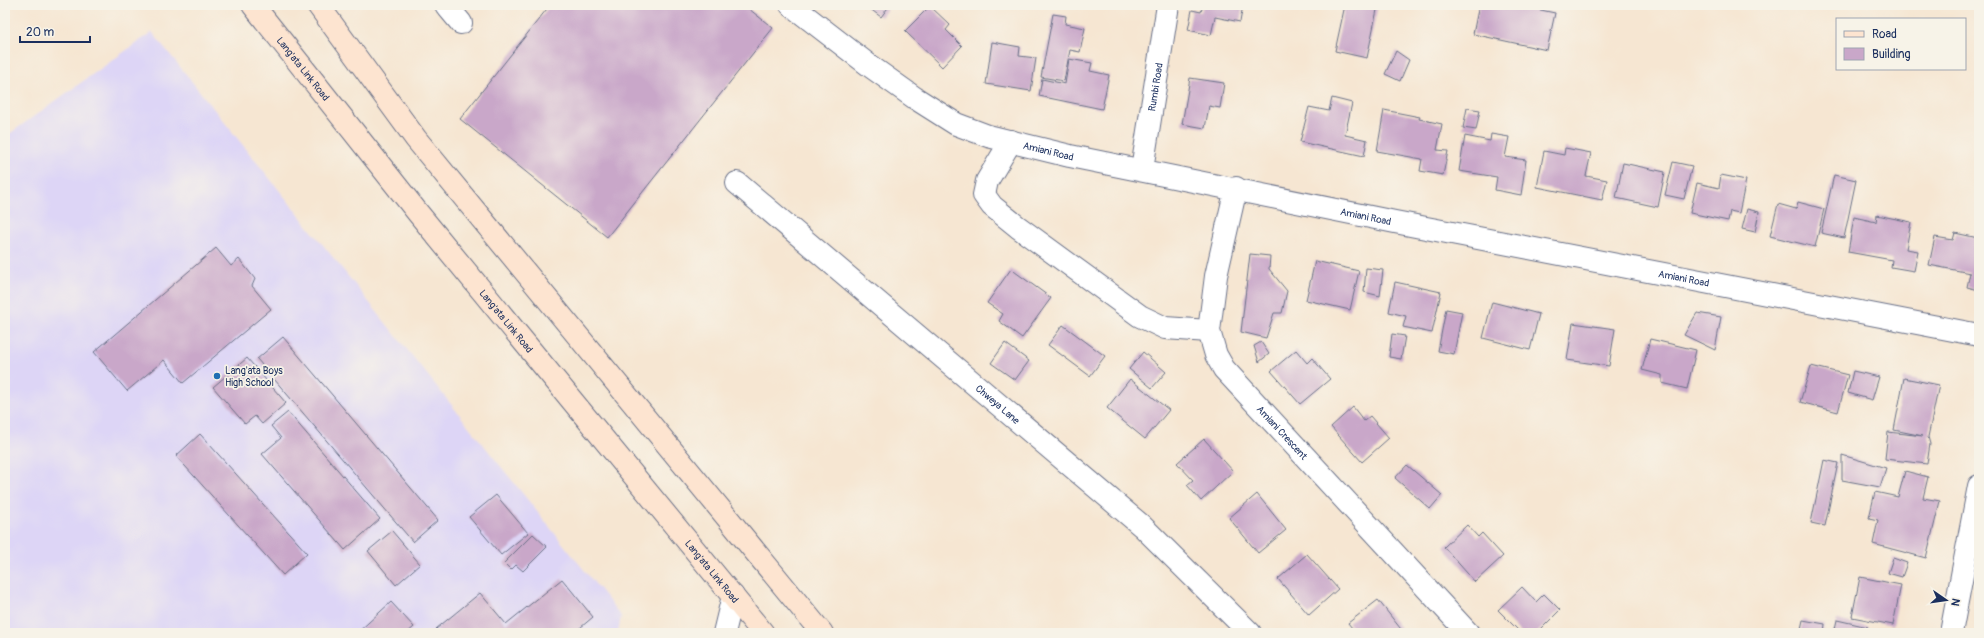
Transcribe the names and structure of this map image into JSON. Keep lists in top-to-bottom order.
{
  "streets": {
    "main road": ["Lang'ata Link Road"],
    "street": [
      "Rumbi Road",
      "Amiani Road",
      "Chweya Lane",
      "Amiani Crescent"
    ]
  },
  "crossings": [
    ["Rumbi Road", "Amiani Road"],
    ["Amiani Road", "Amiani Crescent"]
  ],
  "places": ["Lang'ata Boys High School"],
  "legend": ["Road", "Building"],
  "scale_bar": "20 m",
  "north": "right"
}
